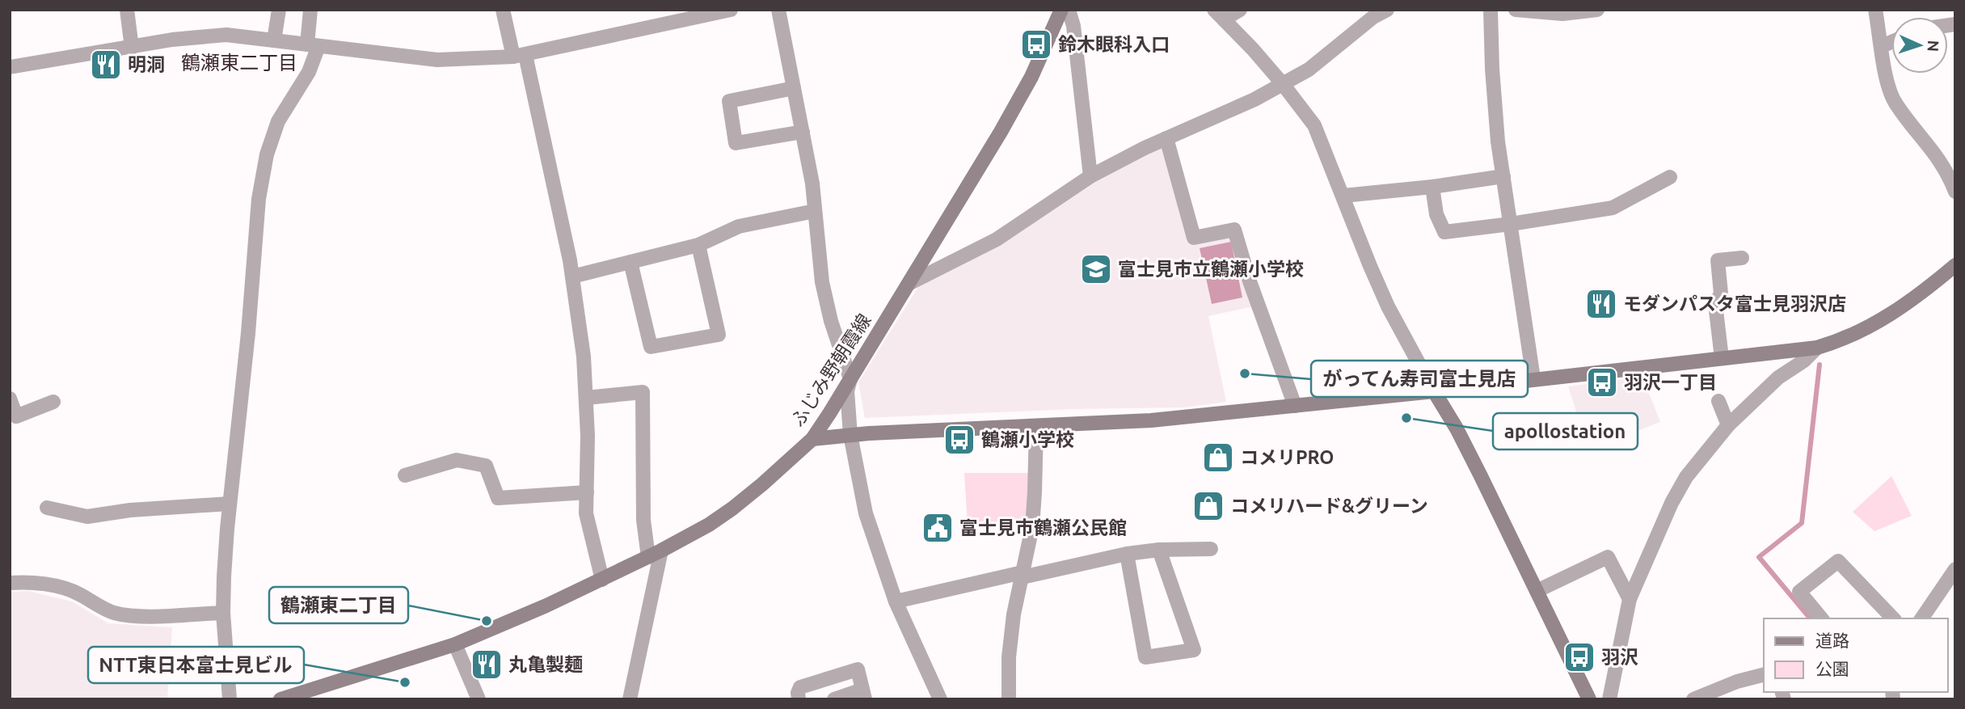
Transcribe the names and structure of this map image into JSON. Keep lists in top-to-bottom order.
{
  "streets": {
    "street": ["ふじみ野朝霞線"]
  },
  "districts": ["鶴瀬東二丁目"],
  "places": {
    "bus stop": [
      "鈴木眼科入口",
      "羽沢一丁目",
      "鶴瀬小学校",
      "羽沢"
    ],
    "restaurant": ["明洞", "モダンパスタ富士見羽沢店", "丸亀製麺"],
    "school or university": ["富士見市立鶴瀬小学校"],
    "other": [
      "がってん寿司富士見店",
      "apollostation",
      "鶴瀬東二丁目",
      "NTT東日本富士見ビル"
    ],
    "shop": ["コメリPRO", "コメリハード&グリーン"],
    "public building": ["富士見市鶴瀬公民館"]
  },
  "legend": ["道路", "公園"],
  "north": "right"
}
